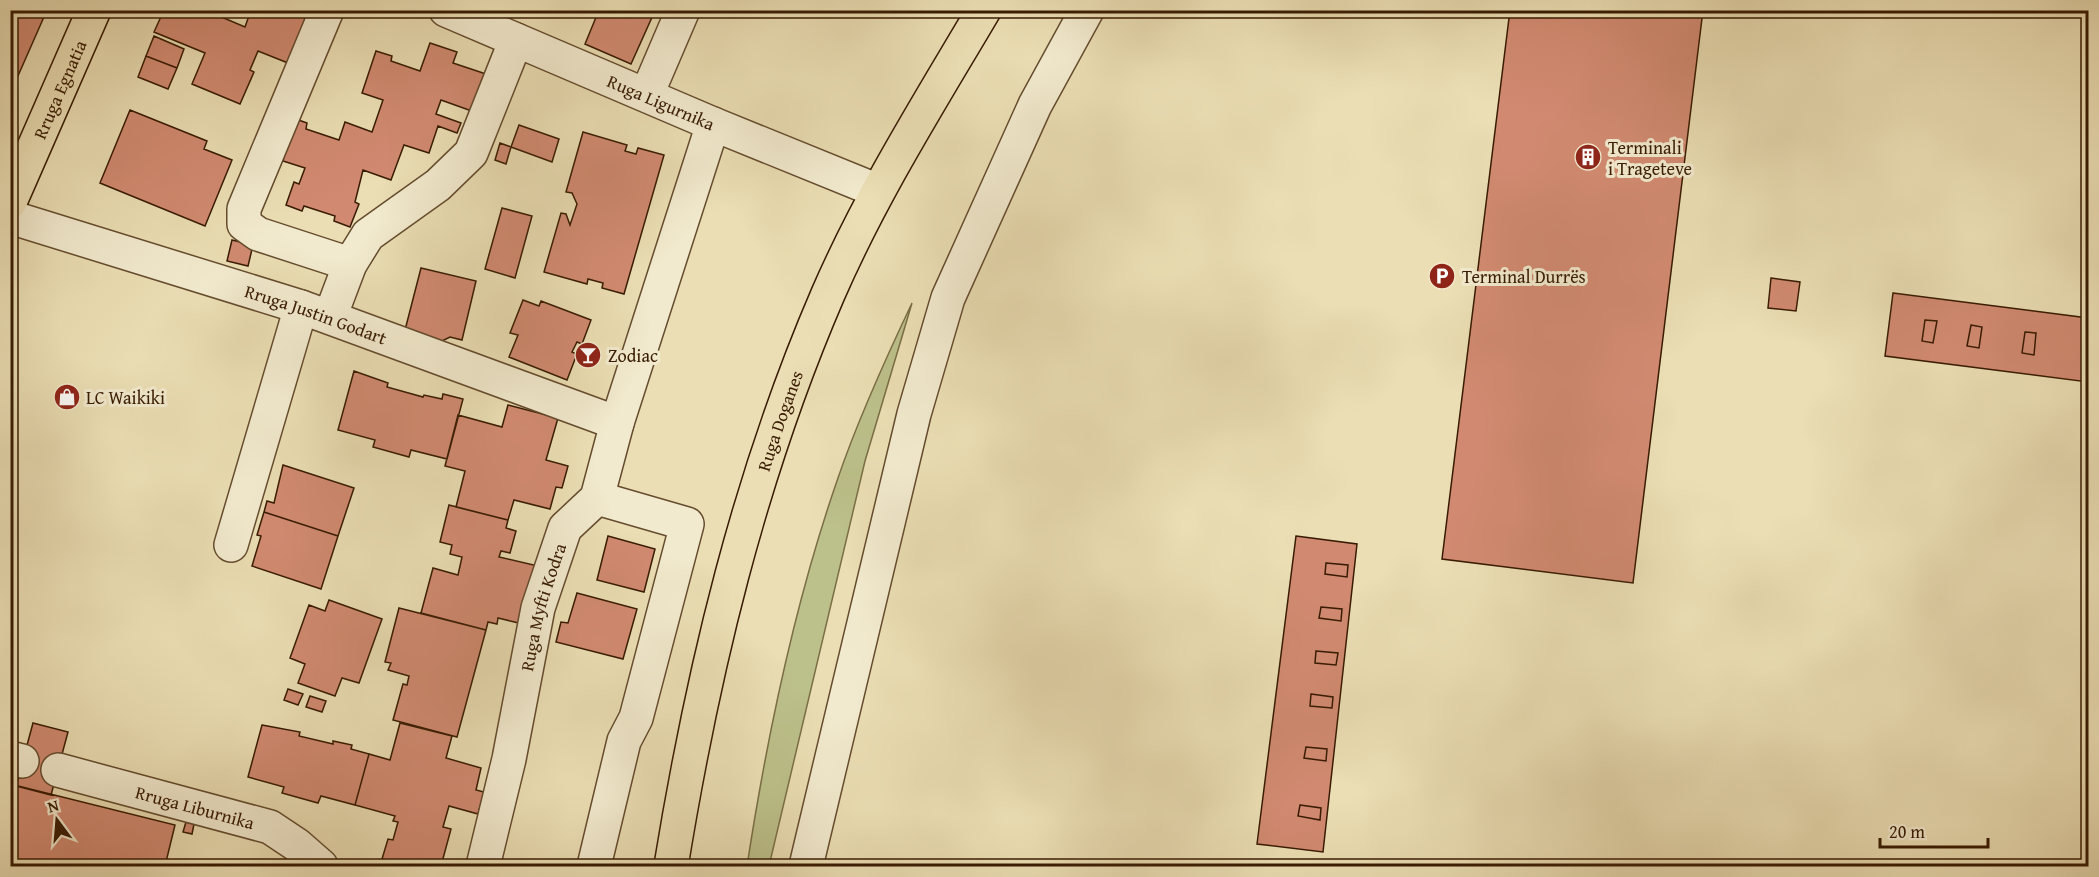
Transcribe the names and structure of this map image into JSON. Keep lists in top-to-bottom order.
{
  "streets": {
    "main road": ["Rruga Egnatia", "Ruga Doganes"],
    "street": [
      "Ruga Ligurnika",
      "Rruga Justin Godart",
      "Ruga Myfti Kodra",
      "Rruga Liburnika"
    ]
  },
  "crossings": [
    ["Ruga Ligurnika", "Ruga Doganes"]
  ],
  "places": {
    "building": ["Terminali i Trageteve"],
    "parking": ["Terminal Durrës"],
    "bar": ["Zodiac"],
    "shop": ["LC Waikiki"]
  },
  "scale_bar": "20 m",
  "north": "top"
}
